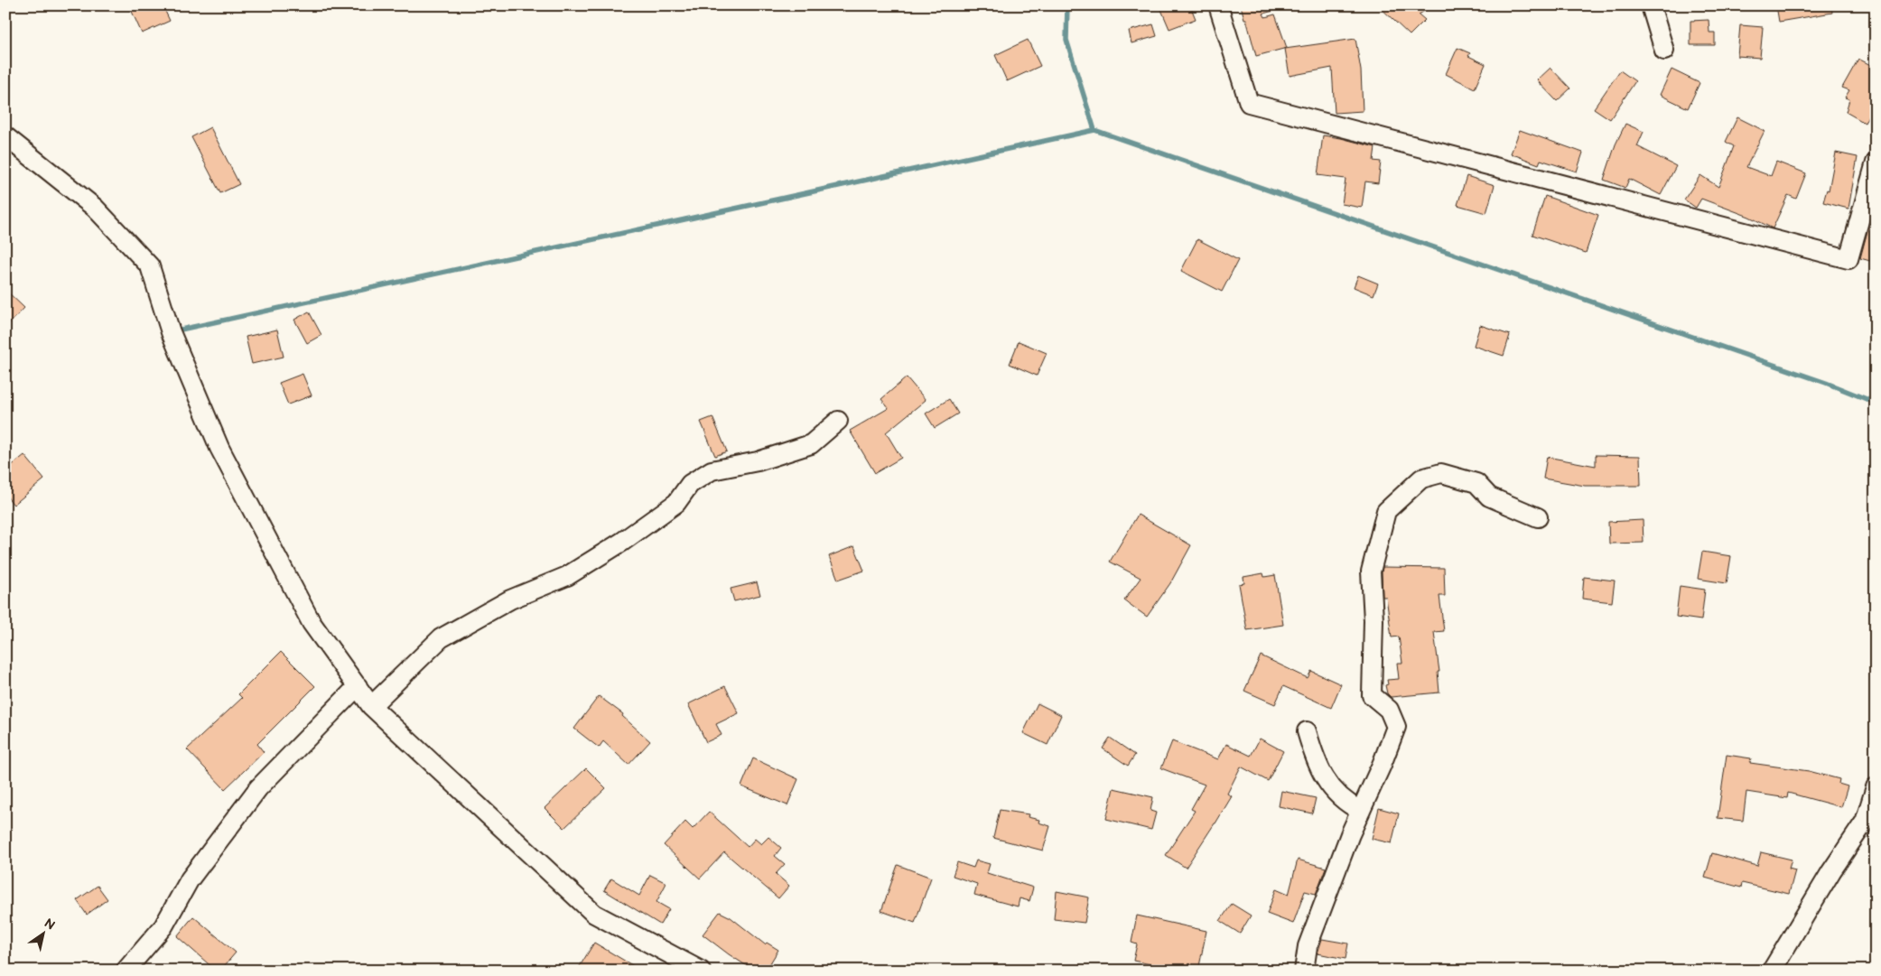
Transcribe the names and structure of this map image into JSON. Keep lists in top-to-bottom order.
{
  "north": "top right"
}
